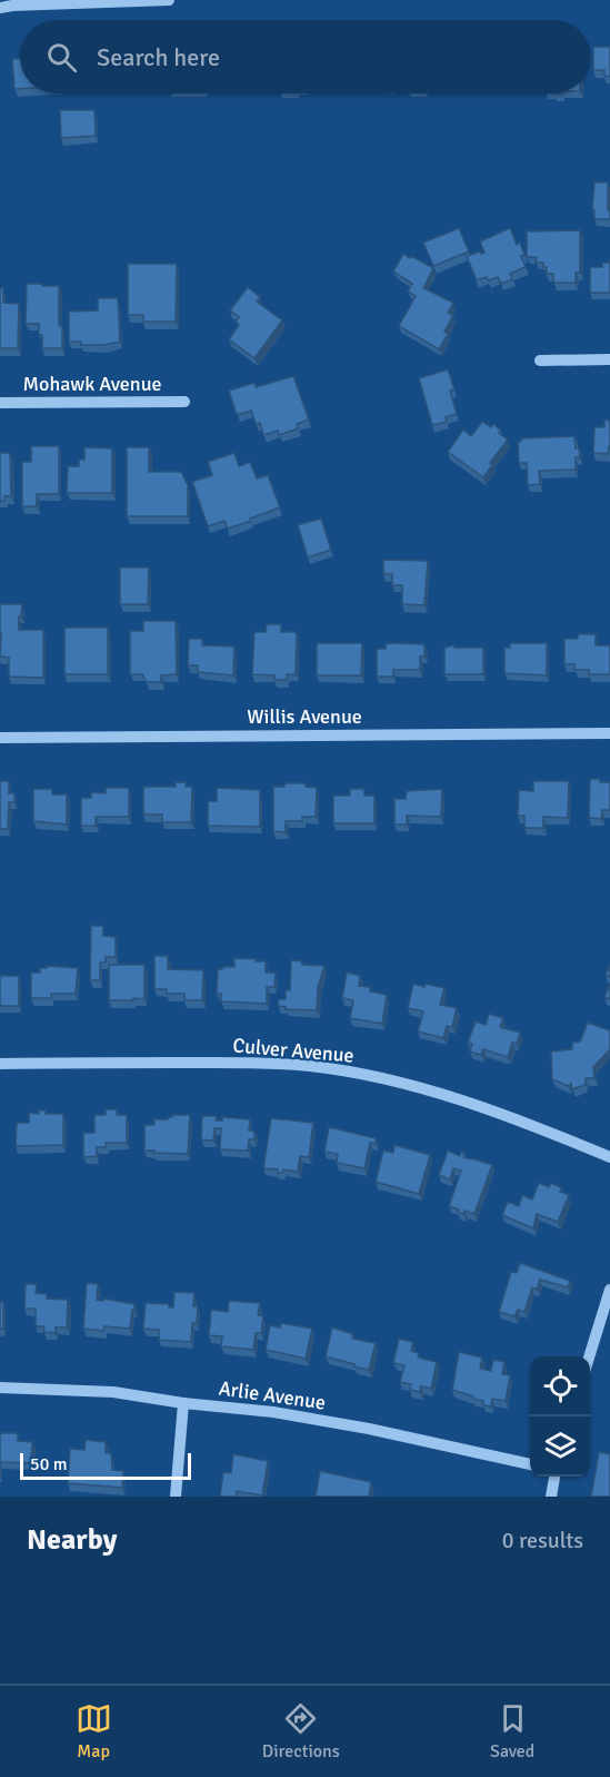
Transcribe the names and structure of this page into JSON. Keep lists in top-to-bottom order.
{
  "streets": {
    "street": [
      "Mohawk Avenue",
      "Willis Avenue",
      "Culver Avenue",
      "Arlie Avenue"
    ]
  },
  "scale_bar": "50 m",
  "page": {
    "search": "Search here",
    "scale": "50 m",
    "heading": ["Nearby", "0 results"],
    "nav": ["Map", "Directions", "Saved"]
  }
}
